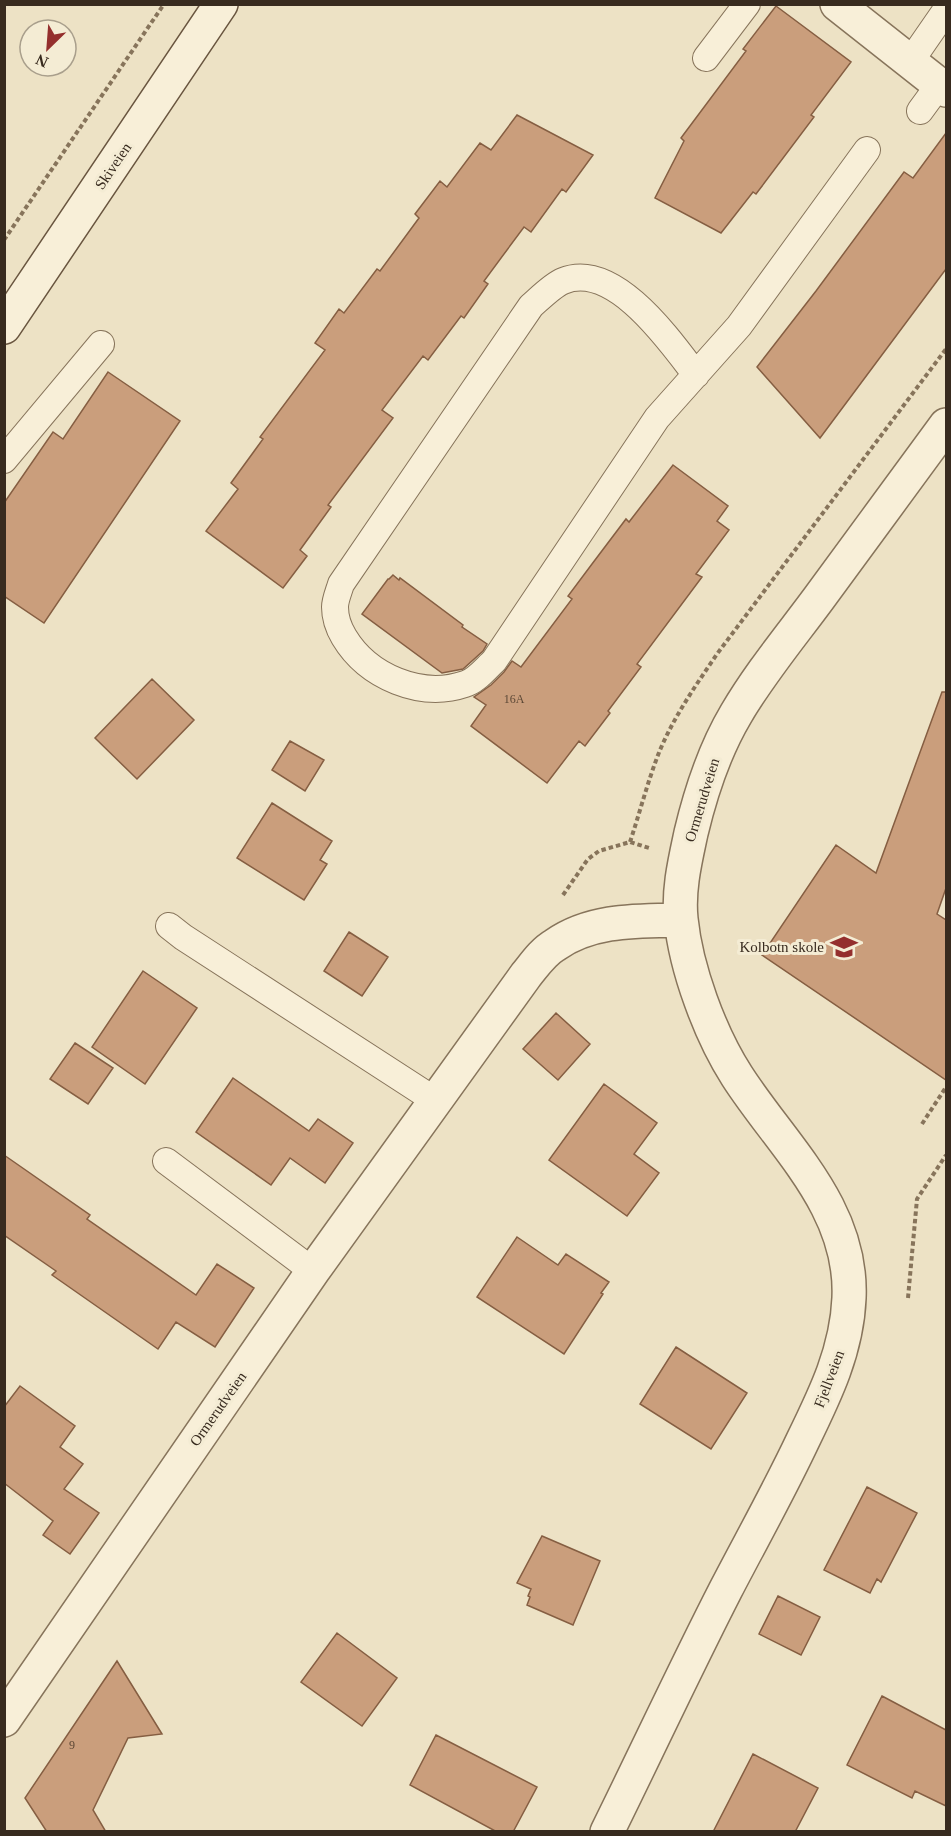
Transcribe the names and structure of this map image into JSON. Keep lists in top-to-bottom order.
{
  "streets": {
    "street": ["Skiveien", "Ormerudveien", "Fjellveien"]
  },
  "crossings": [
    ["Ormerudveien", "Fjellveien"]
  ],
  "places": {
    "school or university": ["Kolbotn skole"]
  },
  "house_numbers": ["16A", "9"],
  "north": "bottom left"
}
